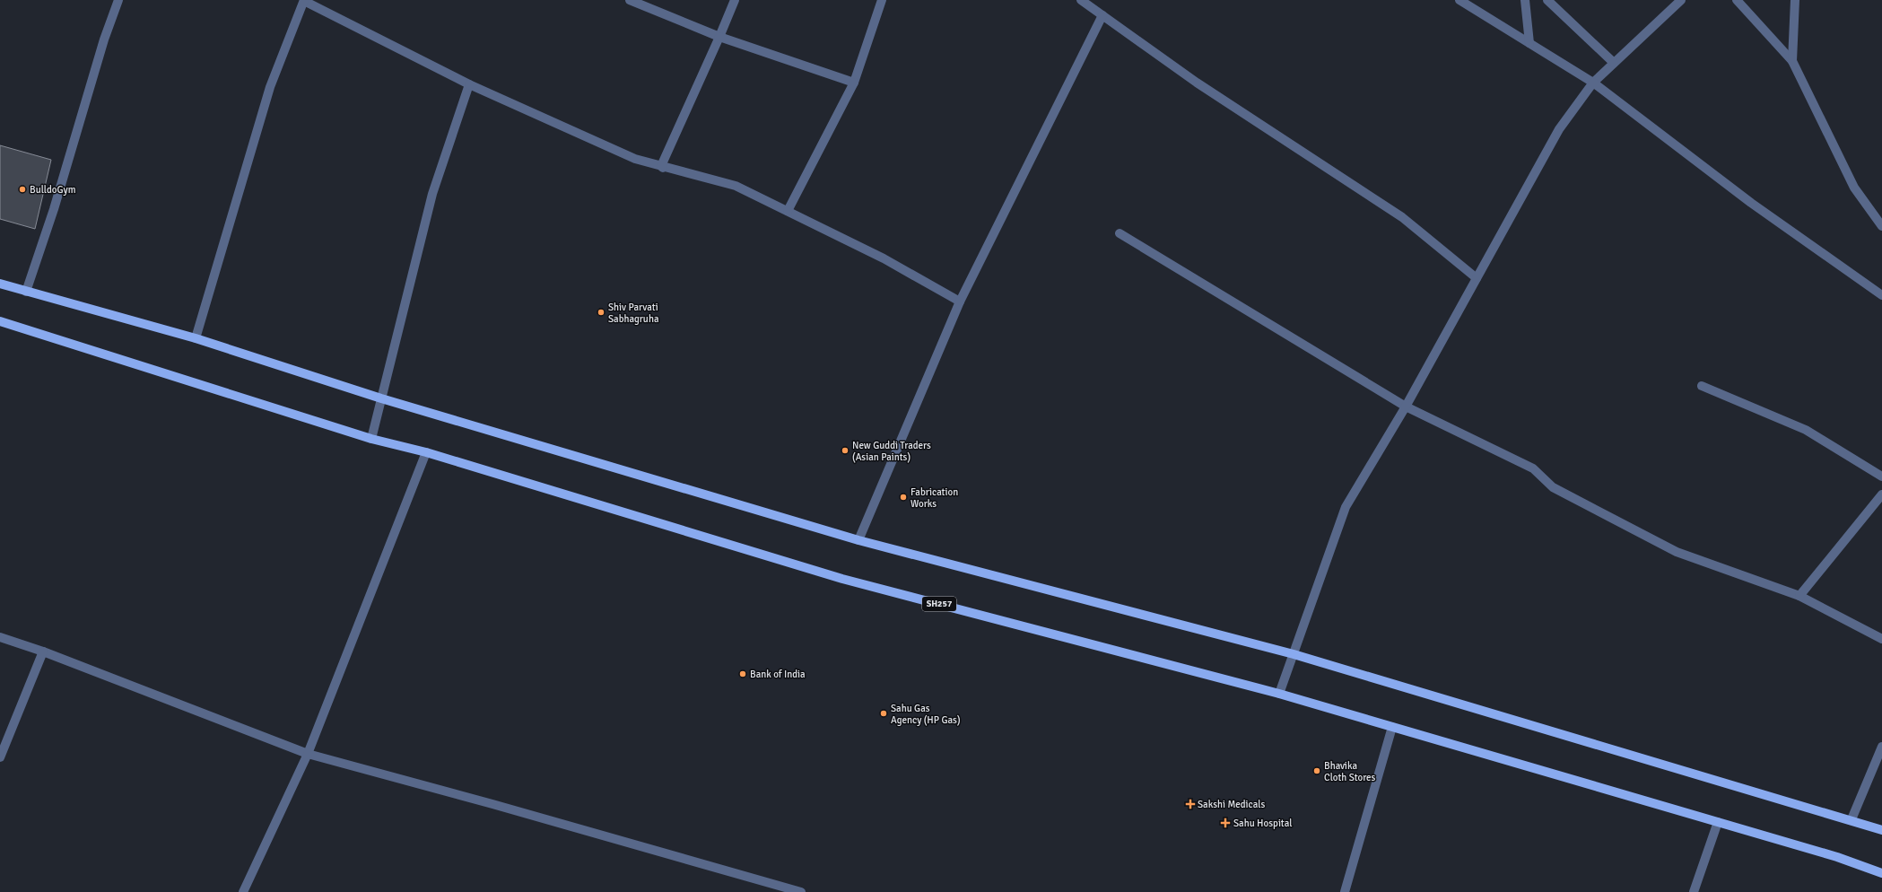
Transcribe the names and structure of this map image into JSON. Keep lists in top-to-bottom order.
{
  "streets": {
    "main road": ["SH257"]
  },
  "places": {
    "other": [
      "BulldoGym",
      "Shiv Parvati Sabhagruha",
      "New Guddi Traders (Asian Paints)",
      "Fabrication Works",
      "Bank of India",
      "Sahu Gas Agency (HP Gas)",
      "Bhavika Cloth Stores"
    ],
    "health": ["Sakshi Medicals", "Sahu Hospital"]
  }
}
